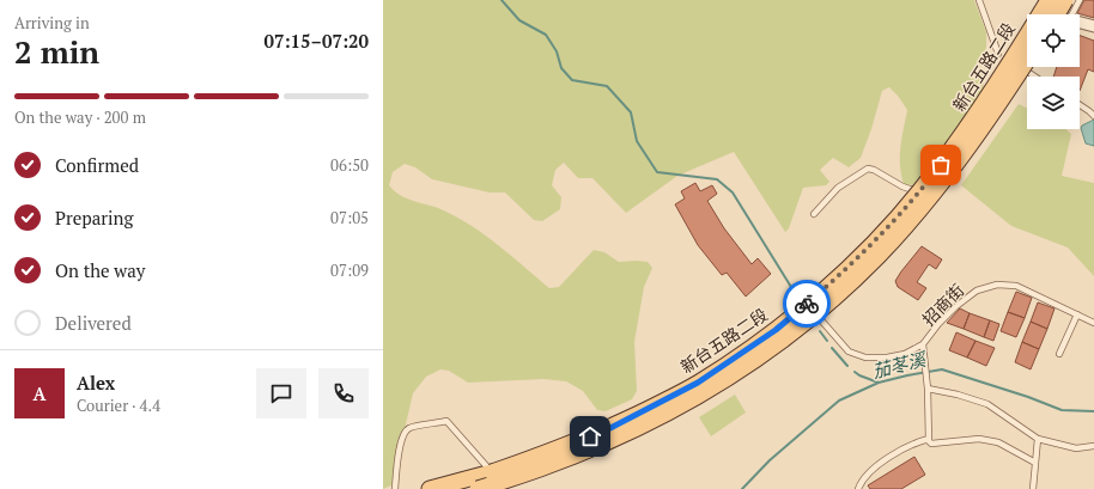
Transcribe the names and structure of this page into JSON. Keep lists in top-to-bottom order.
{
  "streets": {
    "main road": ["新台五路二段"],
    "lane": ["招商街"]
  },
  "water": ["茄苳溪"],
  "page": {
    "heading": ["2 min", "Arriving in", "07:15–07:20"],
    "panel": ["Alex", "Courier · 4.4"],
    "bar": "On the way · 200 m",
    "list": [
      ["Confirmed", "06:50"],
      ["Preparing", "07:05"],
      ["On the way", "07:09"],
      "Delivered"
    ],
    "round": "A"
  }
}
